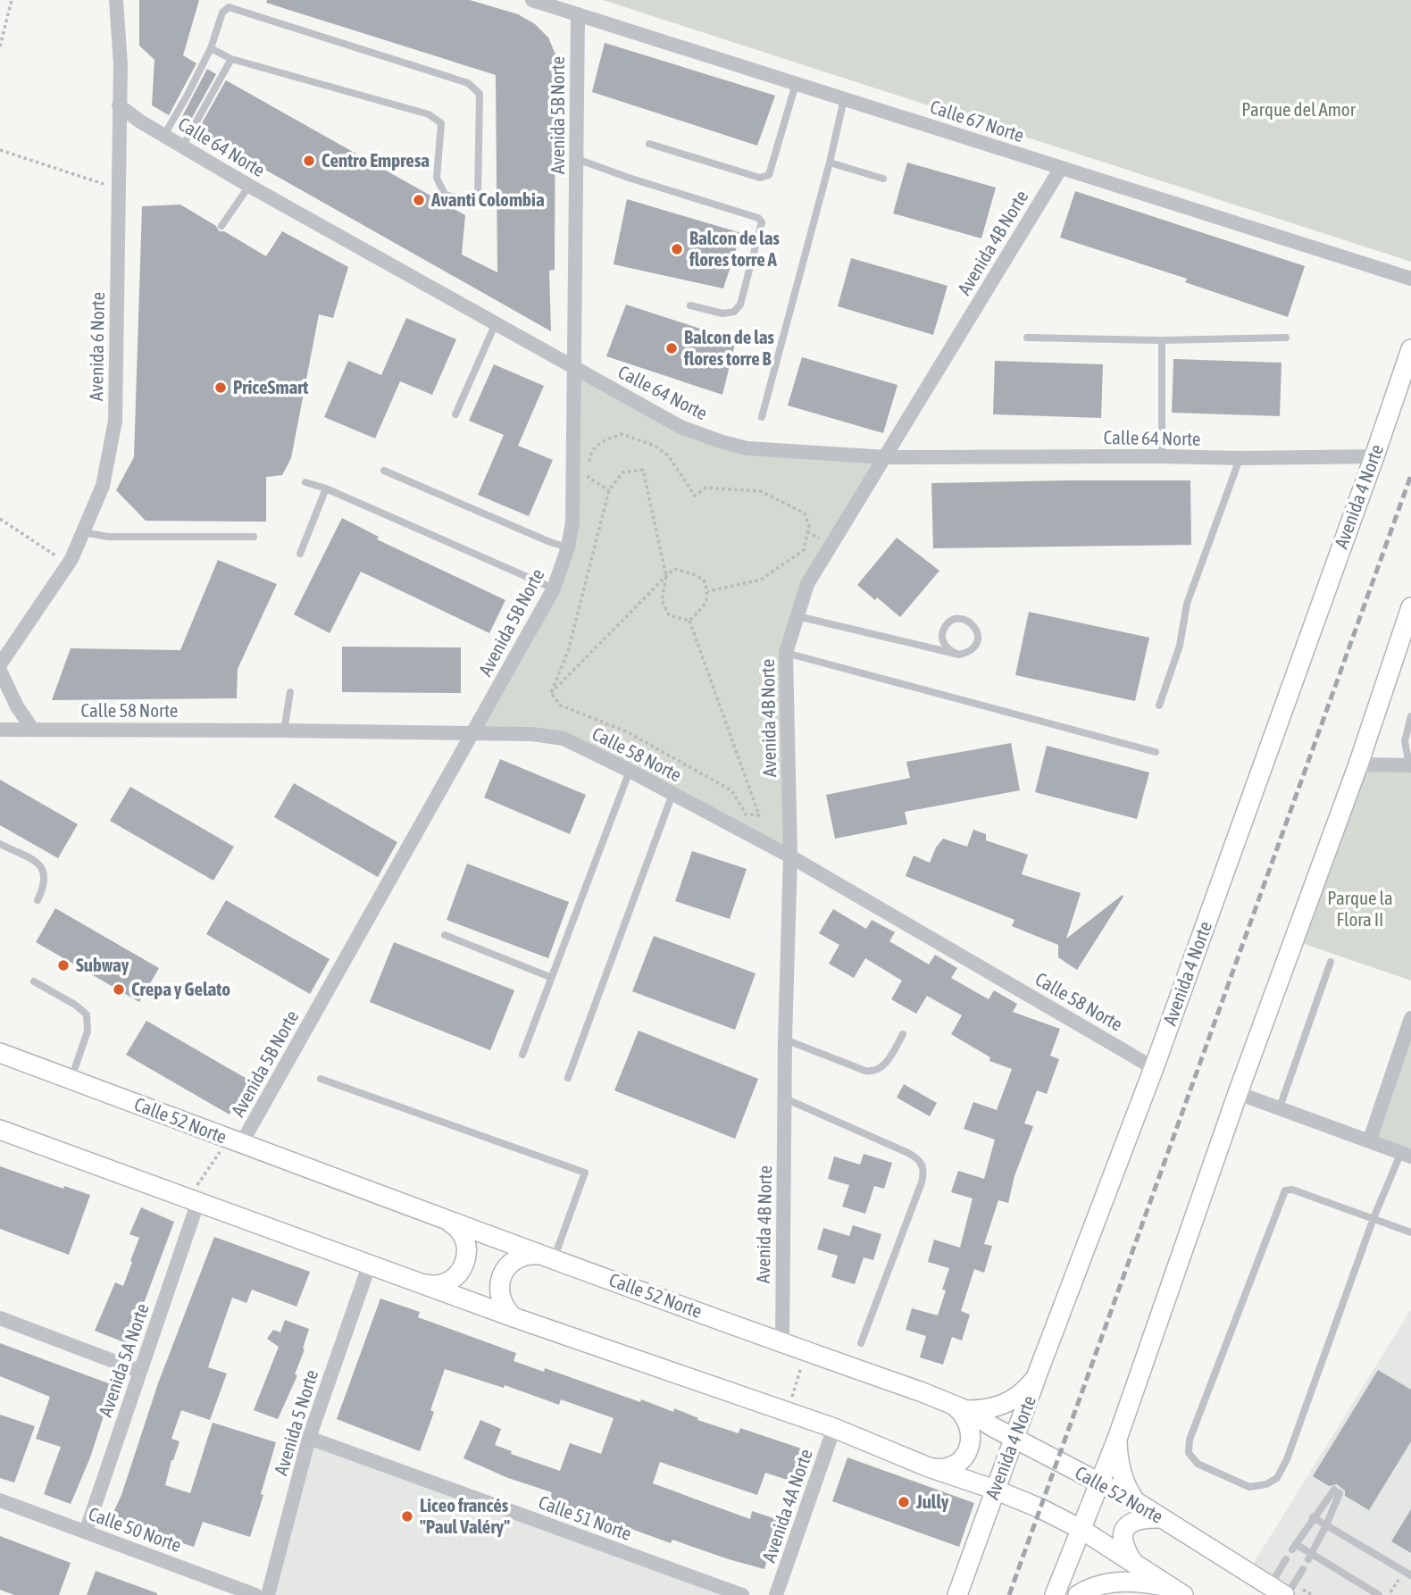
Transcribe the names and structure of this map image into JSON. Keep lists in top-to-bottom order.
{
  "streets": {
    "main road": ["Avenida 4 Norte", "Calle 52 Norte"],
    "street": [
      "Avenida 5B Norte",
      "Calle 67 Norte",
      "Calle 64 Norte",
      "Avenida 4B Norte",
      "Avenida 6 Norte",
      "Calle 58 Norte",
      "Avenida 5A Norte",
      "Avenida 5 Norte",
      "Avenida 4A Norte",
      "Calle 51 Norte",
      "Calle 50 Norte"
    ]
  },
  "crossings": [
    ["Avenida 5B Norte", "Calle 67 Norte"],
    ["Avenida 5B Norte", "Calle 64 Norte"],
    ["Avenida 5B Norte", "Calle 58 Norte"],
    ["Avenida 5B Norte", "Calle 52 Norte"],
    ["Calle 67 Norte", "Avenida 4B Norte"],
    ["Calle 64 Norte", "Avenida 4B Norte"],
    ["Calle 64 Norte", "Avenida 6 Norte"],
    ["Calle 64 Norte", "Avenida 4 Norte"],
    ["Avenida 4B Norte", "Calle 58 Norte"],
    ["Avenida 4B Norte", "Calle 52 Norte"],
    ["Avenida 4 Norte", "Calle 58 Norte"],
    ["Avenida 4 Norte", "Calle 52 Norte"],
    ["Avenida 5A Norte", "Calle 50 Norte"],
    ["Avenida 5 Norte", "Calle 51 Norte"]
  ],
  "parks": ["Parque del Amor", "Parque la Flora II"],
  "places": [
    "Centro Empresa",
    "Avanti Colombia",
    "Balcon de las flores torre A",
    "Balcon de las flores torre B",
    "PriceSmart",
    "Subway",
    "Crepa y Gelato",
    "Jully",
    "Liceo francés \"Paul Valéry\""
  ]
}
